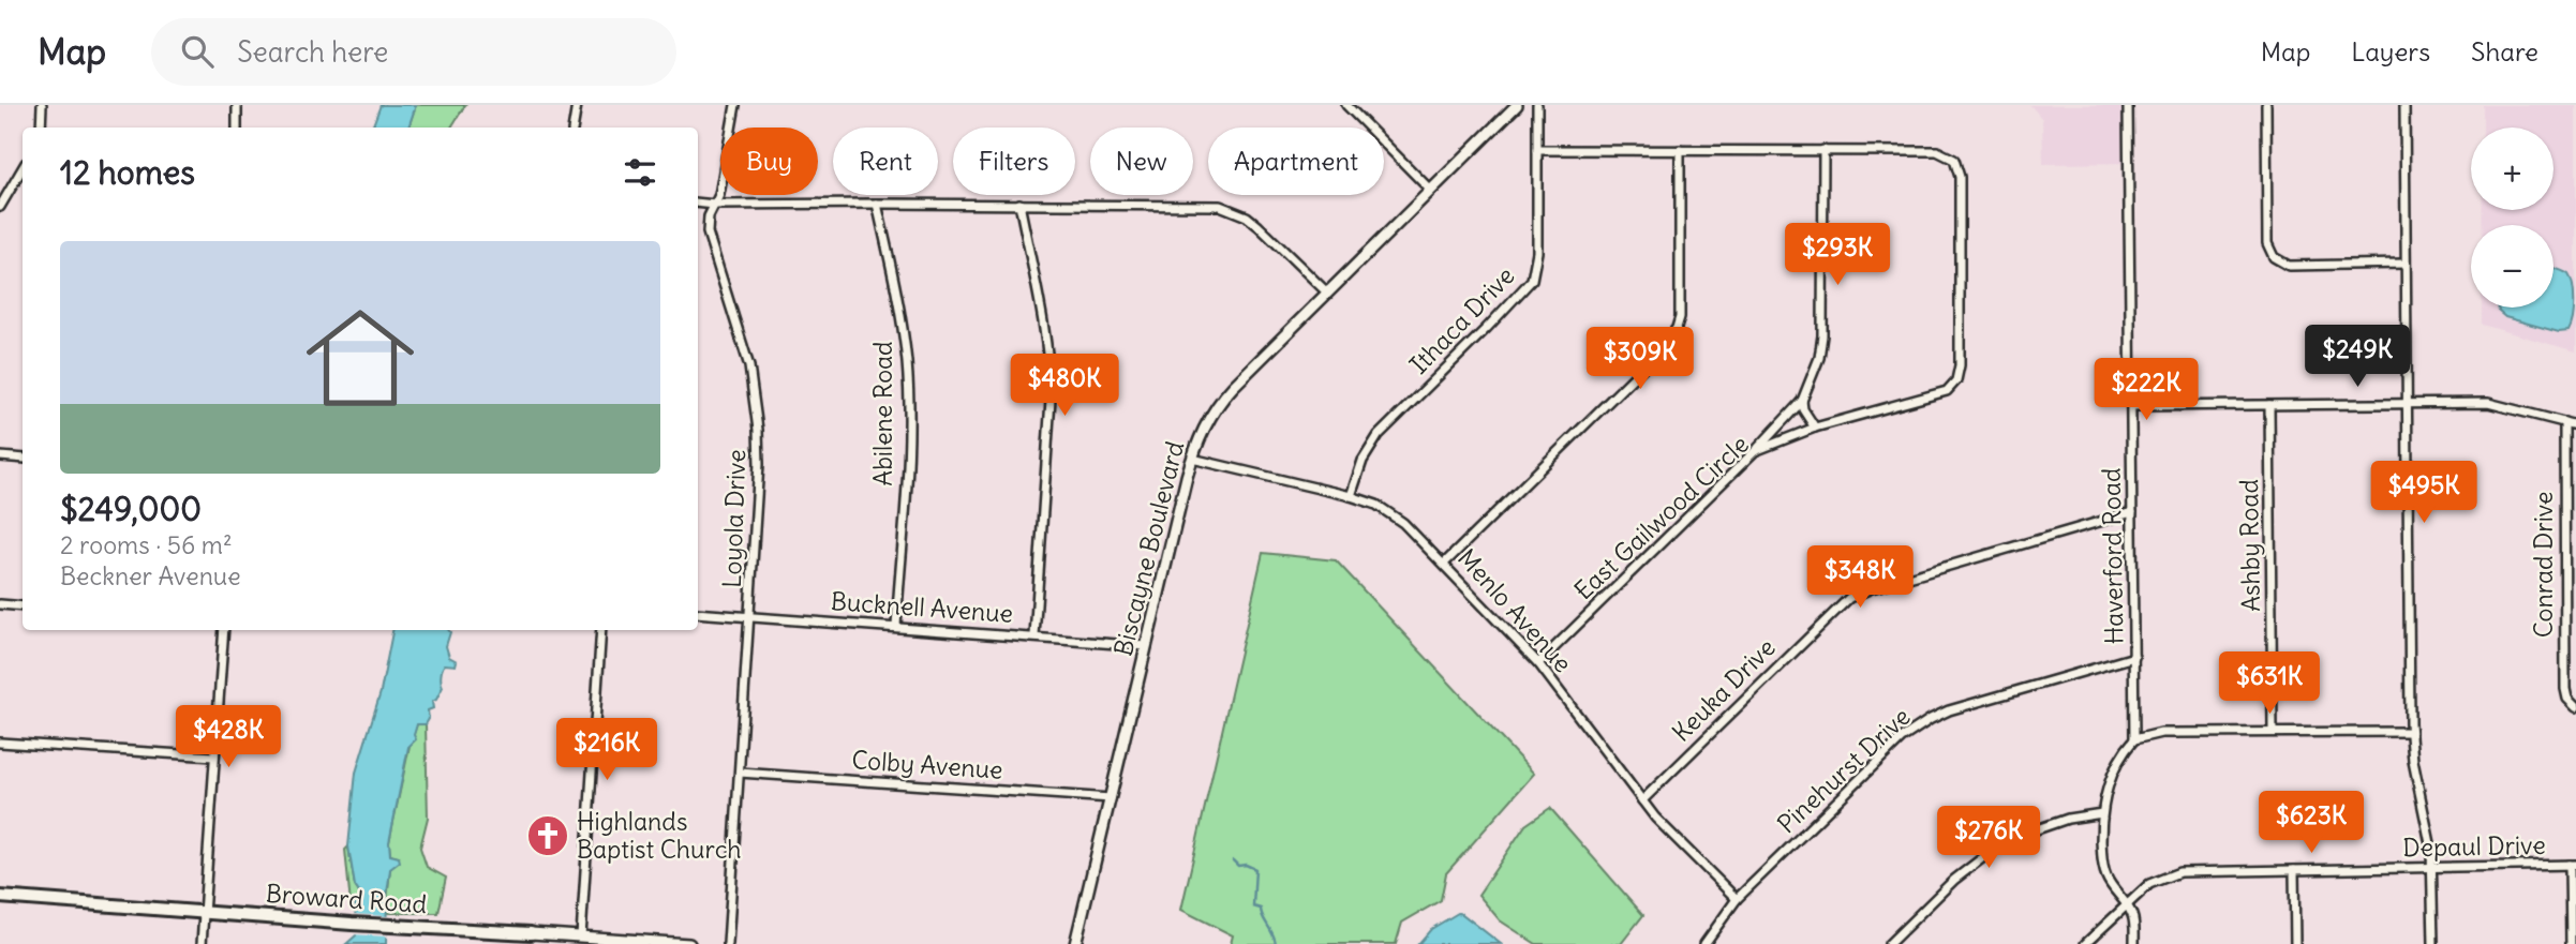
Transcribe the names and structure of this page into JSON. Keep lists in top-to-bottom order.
{
  "streets": {
    "main road": ["Broward Road"],
    "street": [
      "Ithaca Drive",
      "Abilene Road",
      "East Gailwood Circle",
      "Loyola Drive",
      "Ashby Road",
      "Biscayne Boulevard",
      "Haverford Road",
      "Conrad Drive",
      "Bucknell Avenue",
      "Menlo Avenue",
      "Keuka Drive",
      "Colby Avenue",
      "Pinehurst Drive",
      "Depaul Drive"
    ]
  },
  "crossings": [
    ["Ithaca Drive", "Menlo Avenue"],
    ["Abilene Road", "Bucknell Avenue"],
    ["East Gailwood Circle", "Menlo Avenue"],
    ["Loyola Drive", "Bucknell Avenue"],
    ["Loyola Drive", "Colby Avenue"],
    ["Biscayne Boulevard", "Bucknell Avenue"],
    ["Biscayne Boulevard", "Menlo Avenue"],
    ["Biscayne Boulevard", "Colby Avenue"],
    ["Haverford Road", "Keuka Drive"],
    ["Haverford Road", "Pinehurst Drive"],
    ["Menlo Avenue", "Keuka Drive"],
    ["Menlo Avenue", "Pinehurst Drive"]
  ],
  "places": {
    "church": ["Highlands Baptist Church"]
  },
  "page": {
    "header": "Map",
    "search": "Search here",
    "nav": ["Map", "Layers", "Share"],
    "map_buttons": ["+", "−"],
    "chip": [
      "Buy",
      "Rent",
      "Filters",
      "New",
      "Apartment"
    ],
    "heading": "12 homes",
    "list": [
      {
        "name": "$249,000",
        "note": "2 rooms · 56 m² · Beckner Avenue"
      }
    ],
    "price": [
      "$293K",
      "$249K",
      "$309K",
      "$480K",
      "$222K",
      "$495K",
      "$348K",
      "$631K",
      "$428K",
      "$216K",
      "$623K",
      "$276K"
    ]
  }
}
